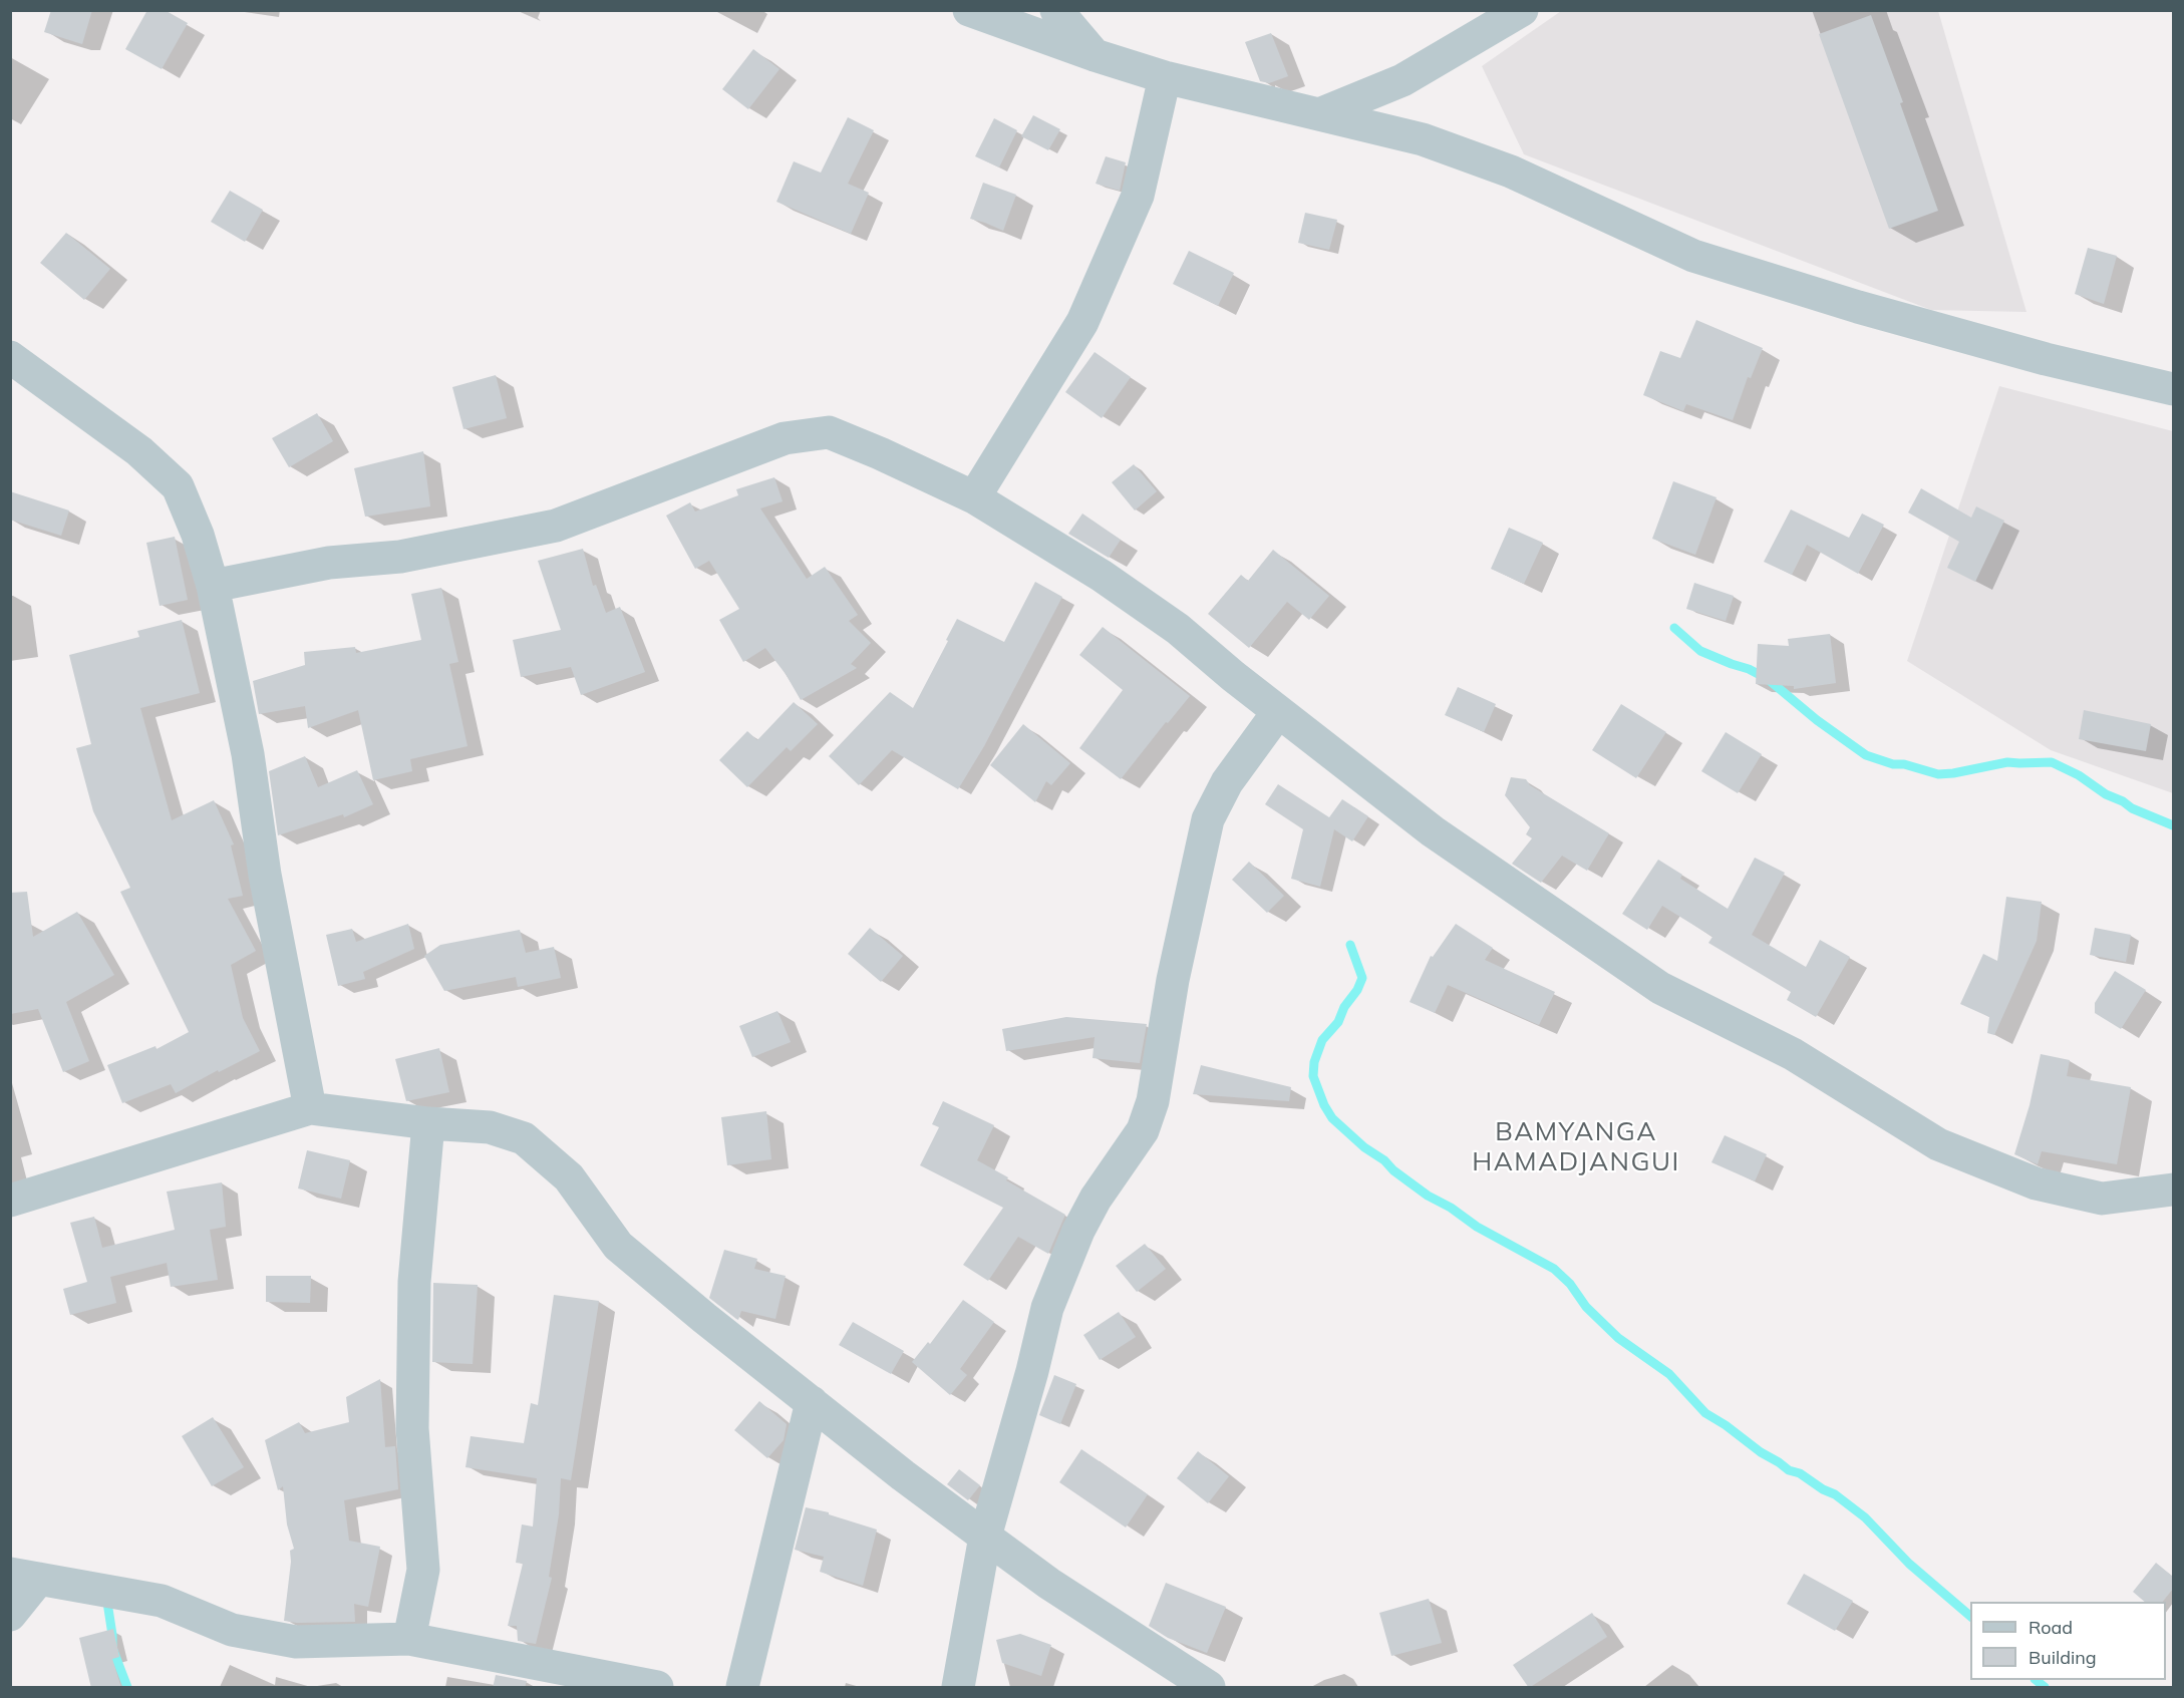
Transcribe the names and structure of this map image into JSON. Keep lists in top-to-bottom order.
{
  "districts": ["BAMYANGA HAMADJANGUI"],
  "legend": ["Road", "Building"]
}
